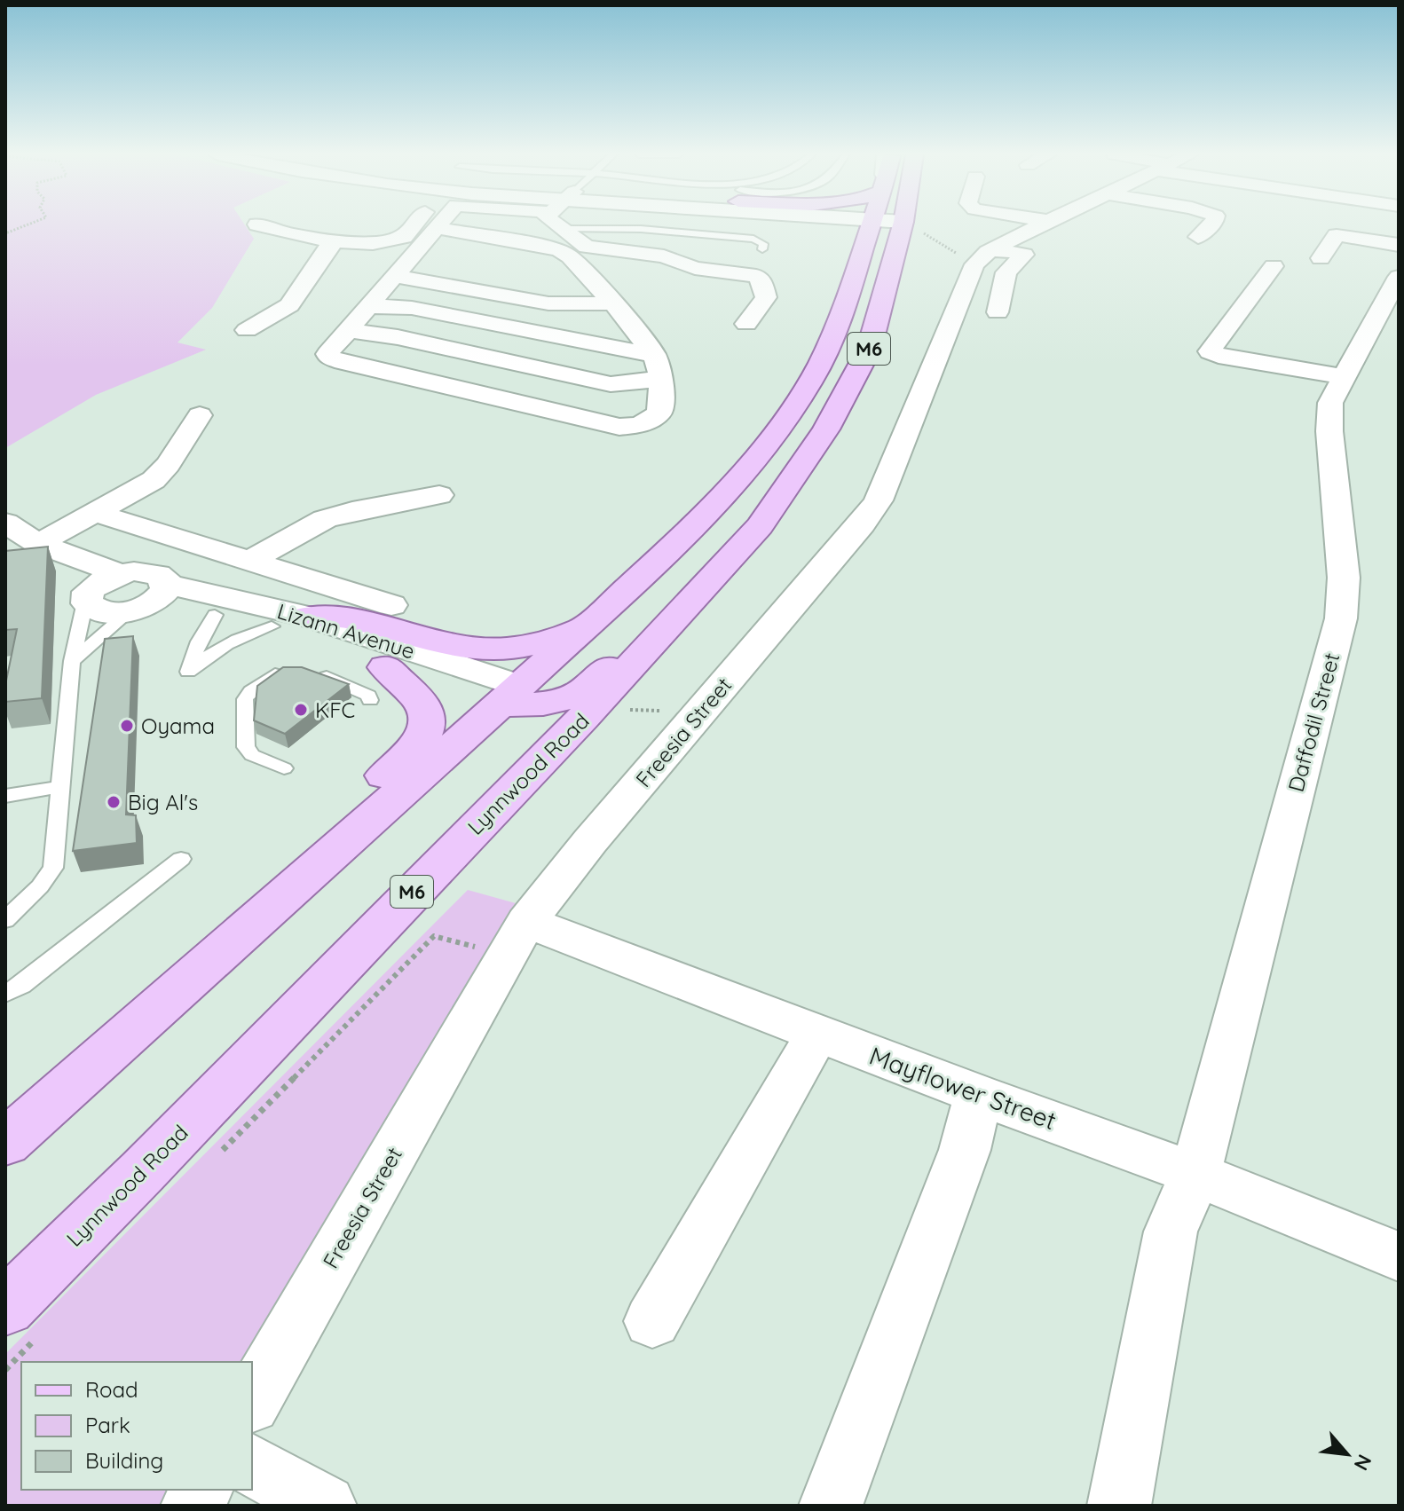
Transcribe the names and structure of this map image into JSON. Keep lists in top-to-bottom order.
{
  "streets": {
    "main road": ["M6", "Lynnwood Road"],
    "street": [
      "Lizann Avenue",
      "Daffodil Street",
      "Freesia Street",
      "Mayflower Street"
    ]
  },
  "crossings": [
    ["M6", "Lizann Avenue"],
    ["Daffodil Street", "Mayflower Street"],
    ["Freesia Street", "Mayflower Street"]
  ],
  "places": ["KFC", "Oyama", "Big Al's"],
  "legend": ["Road", "Park", "Building"],
  "north": "bottom right"
}
